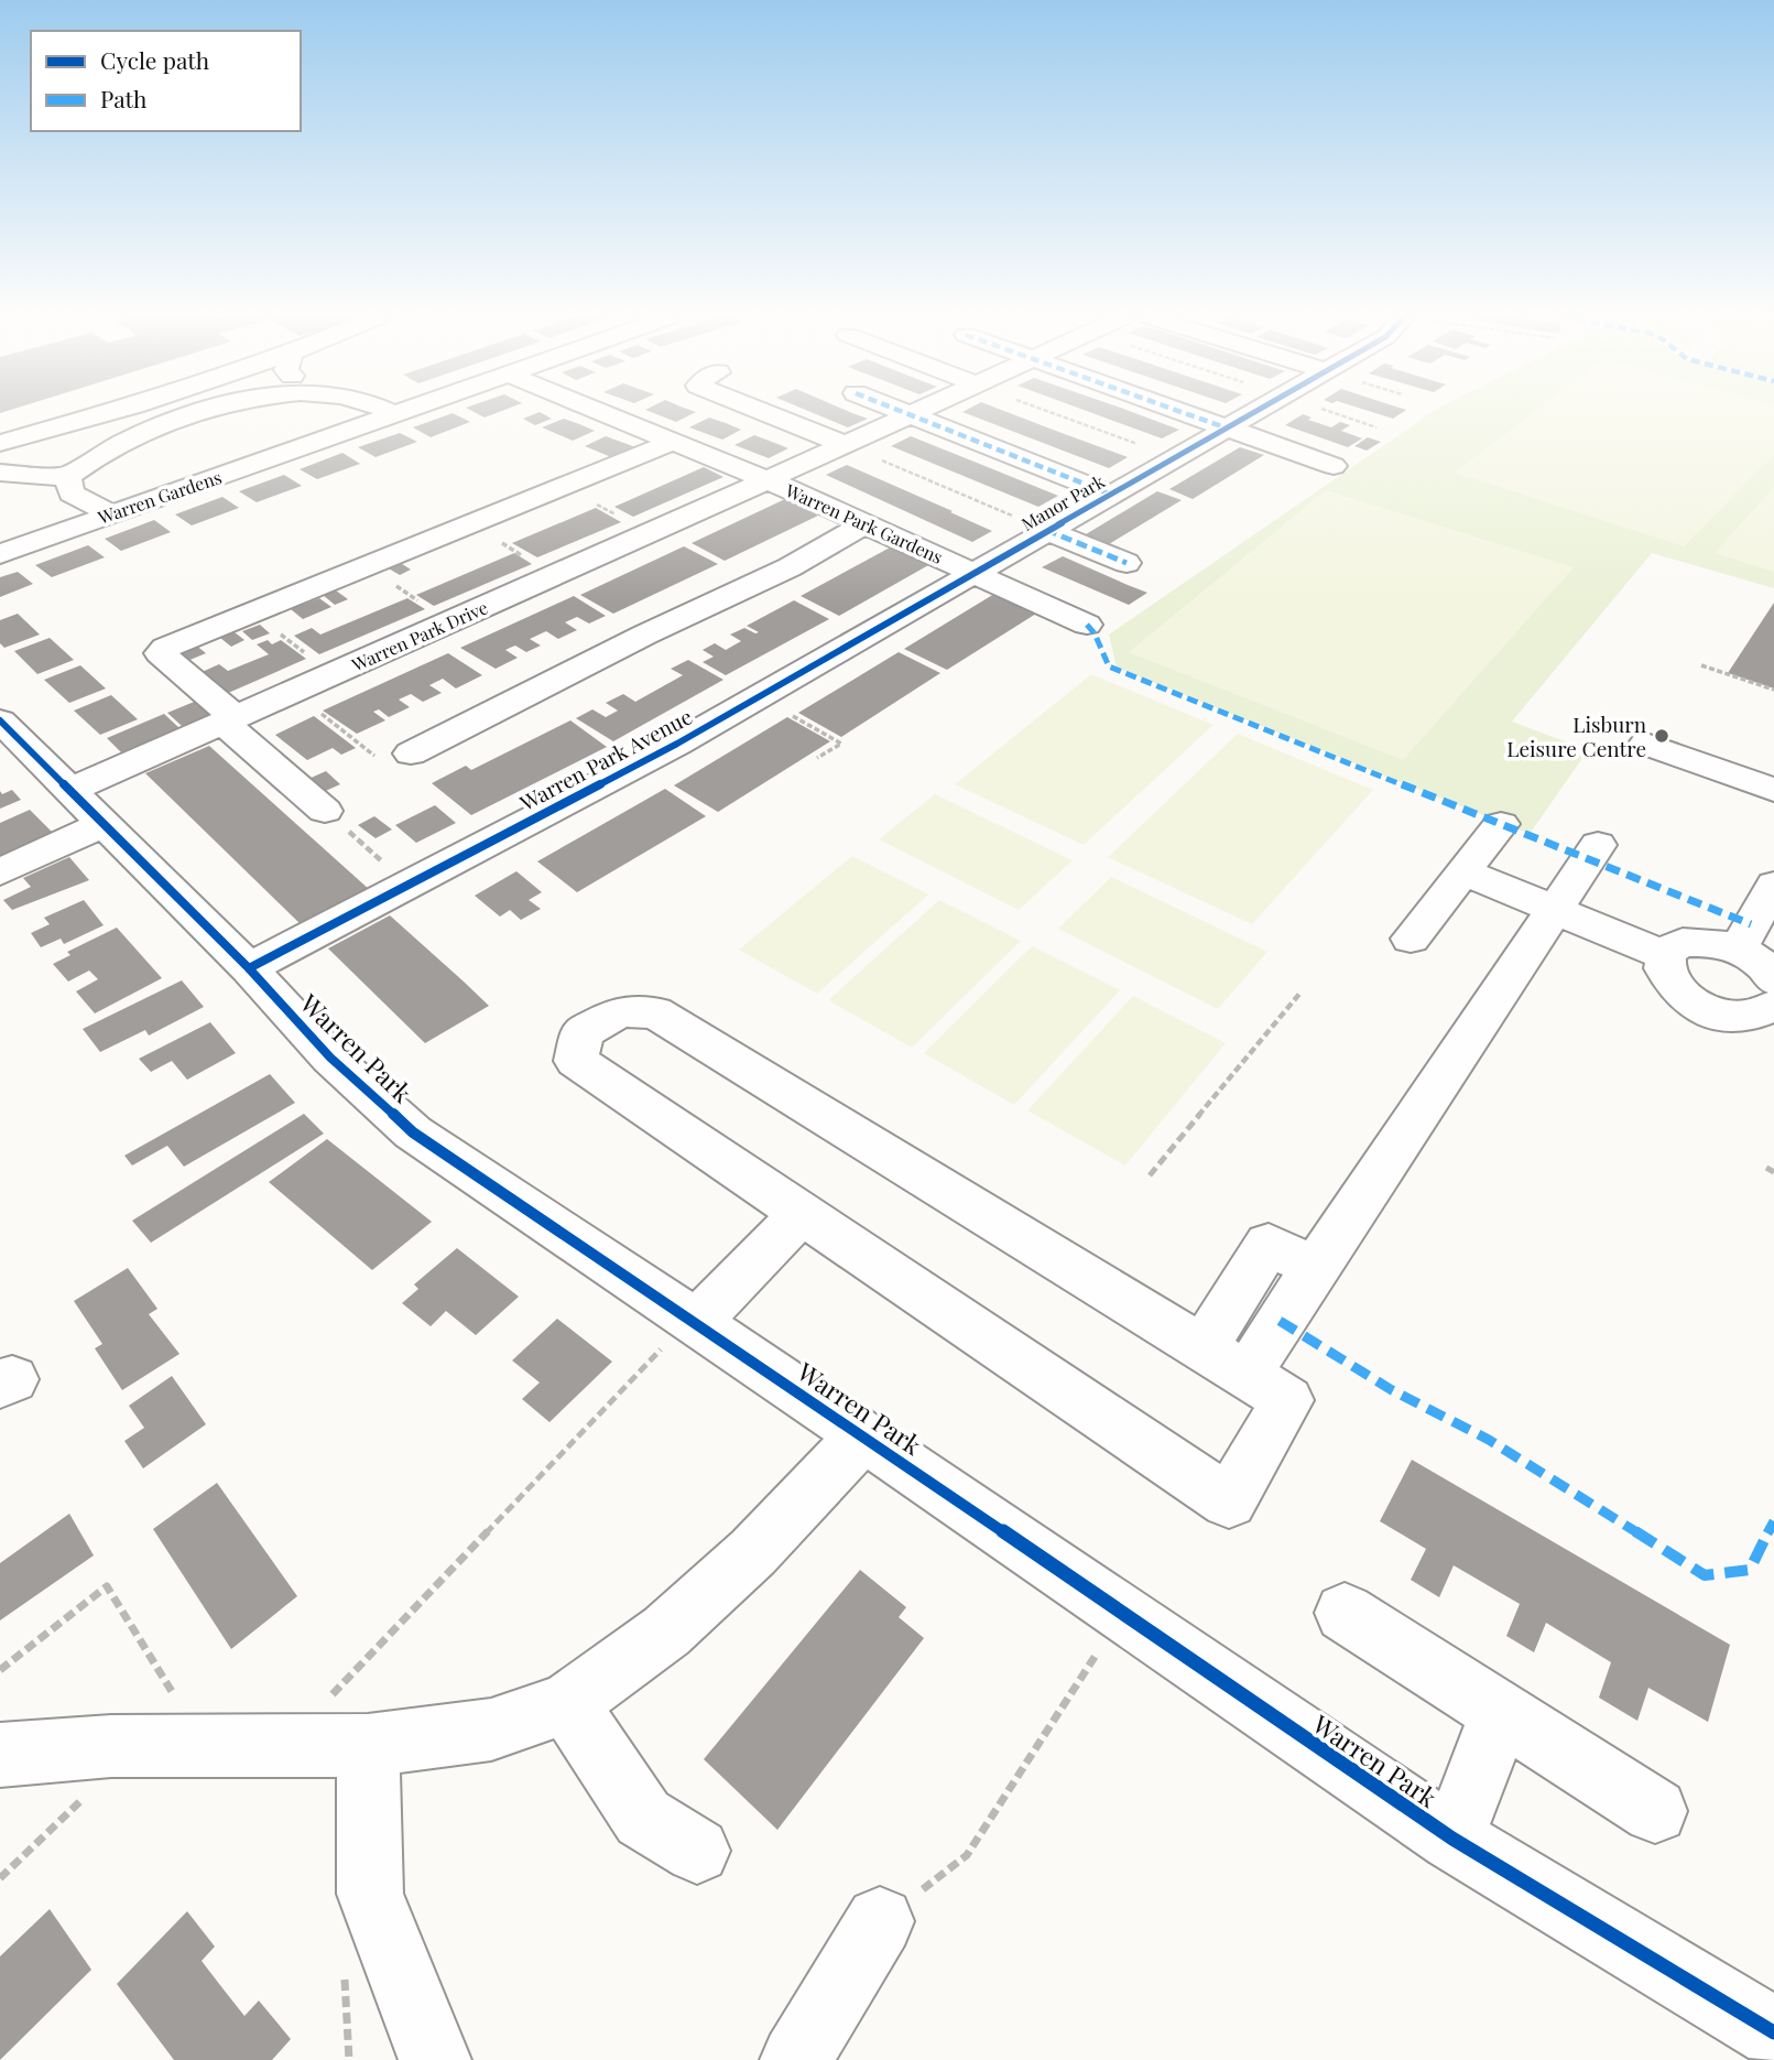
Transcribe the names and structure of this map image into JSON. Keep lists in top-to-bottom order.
{
  "streets": {
    "street": [
      "Warren Gardens",
      "Manor Park",
      "Warren Park Gardens",
      "Warren Park Drive",
      "Warren Park Avenue",
      "Warren Park"
    ]
  },
  "crossings": [
    ["Manor Park", "Warren Park Gardens"],
    ["Manor Park", "Warren Park Avenue"],
    ["Warren Park Gardens", "Warren Park Drive"],
    ["Warren Park Gardens", "Warren Park Avenue"],
    ["Warren Park Drive", "Warren Park"],
    ["Warren Park Avenue", "Warren Park"]
  ],
  "places": ["Lisburn Leisure Centre"],
  "legend": ["Cycle path", "Path"]
}
